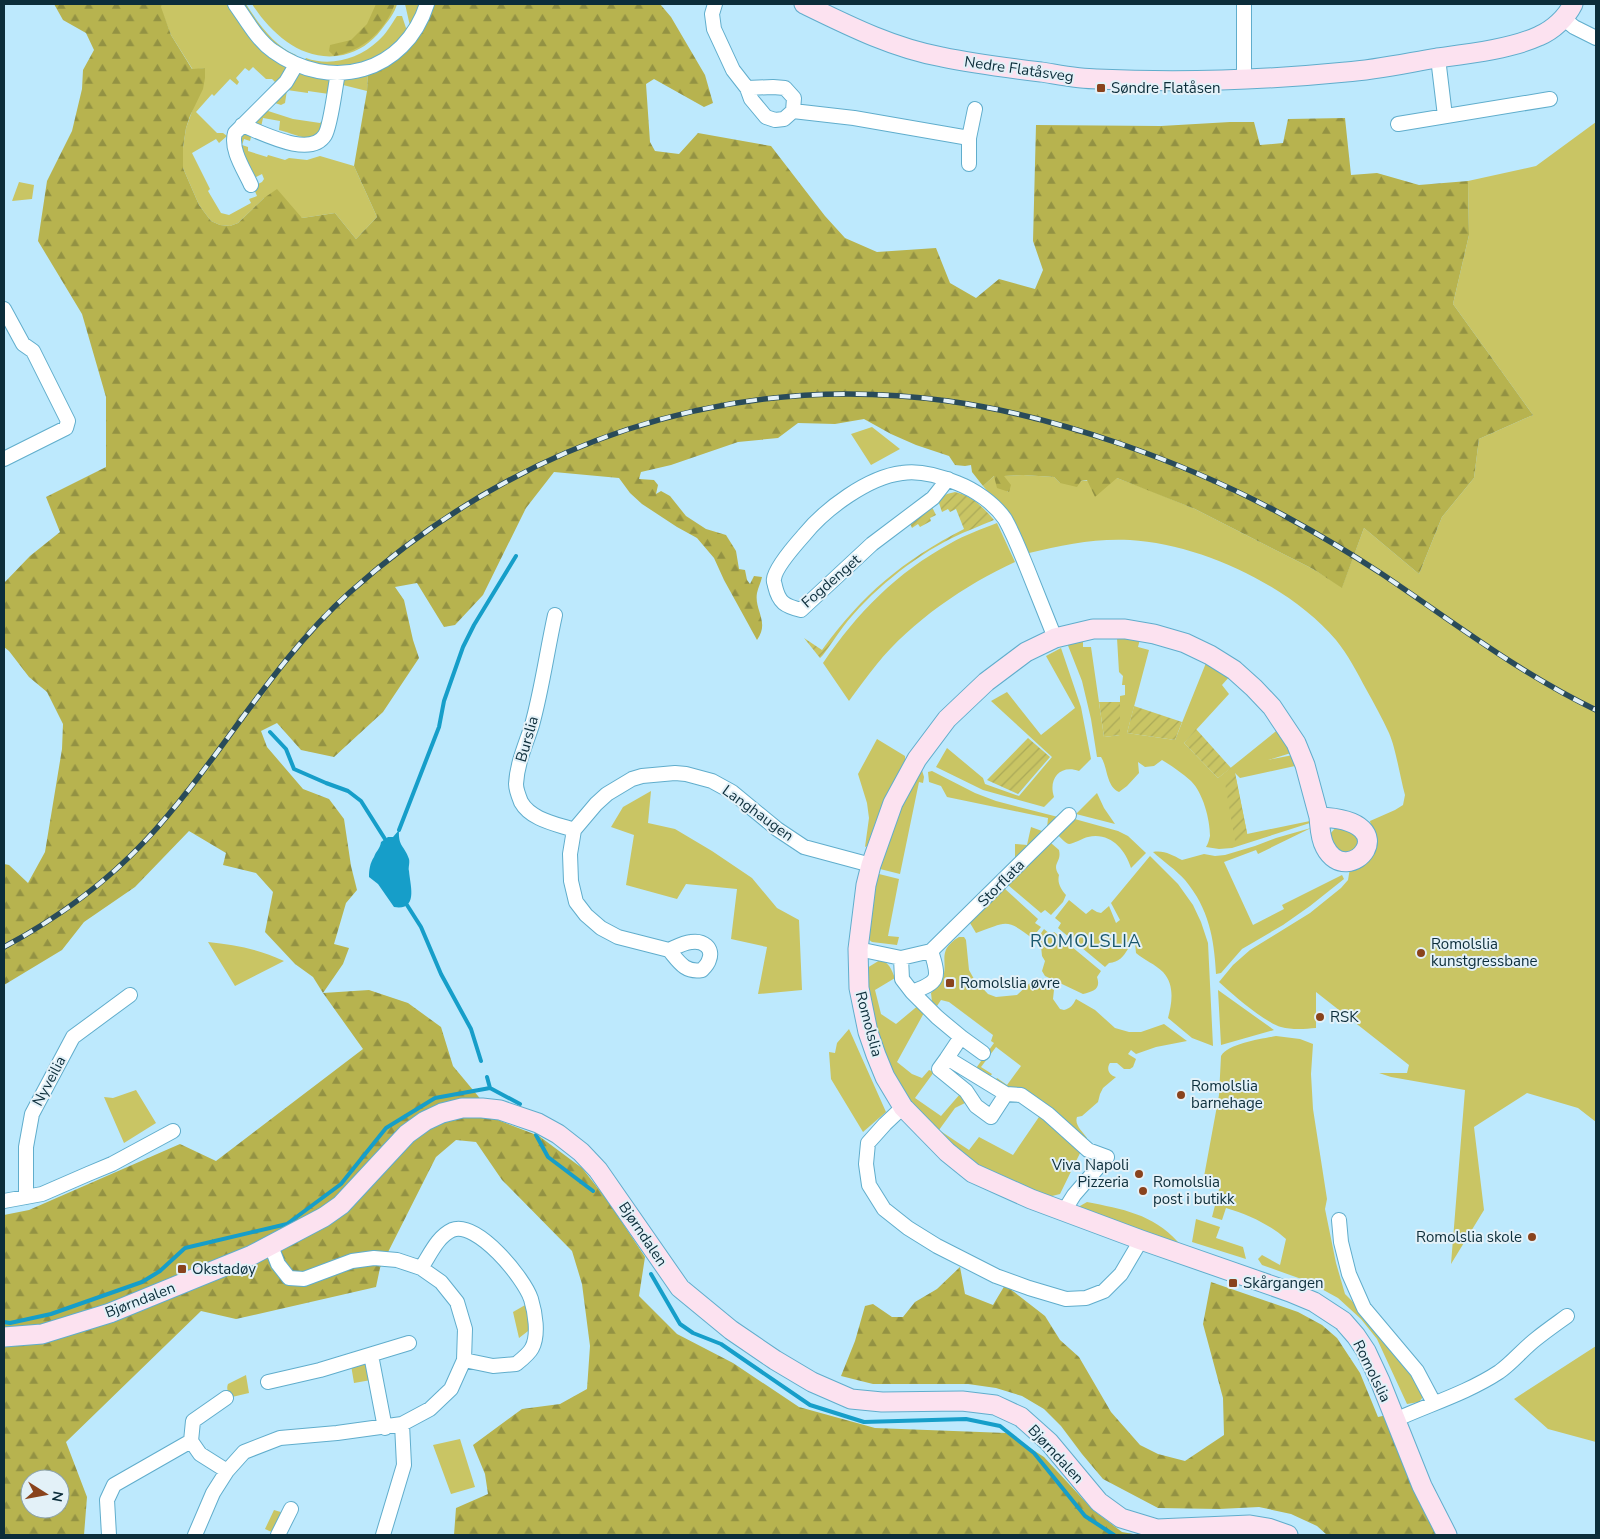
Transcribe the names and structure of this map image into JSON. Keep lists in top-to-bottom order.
{
  "streets": {
    "street": [
      "Nedre Flatåsveg",
      "Fogdenget",
      "Burslia",
      "Langhaugen",
      "Storflata",
      "Romolslia",
      "Nyveilia",
      "Bjørndalen"
    ]
  },
  "crossings": [
    ["Fogdenget", "Romolslia"],
    ["Burslia", "Langhaugen"],
    ["Langhaugen", "Romolslia"]
  ],
  "districts": ["ROMOLSLIA"],
  "places": {
    "transit": [
      "Søndre Flatåsen",
      "Romolslia øvre",
      "Okstadøy",
      "Skårgangen"
    ],
    "other": [
      "Romolslia kunstgressbane",
      "RSK",
      "Romolslia barnehage",
      "Viva Napoli Pizzeria",
      "Romolslia post i butikk",
      "Romolslia skole"
    ]
  },
  "north": "right"
}
